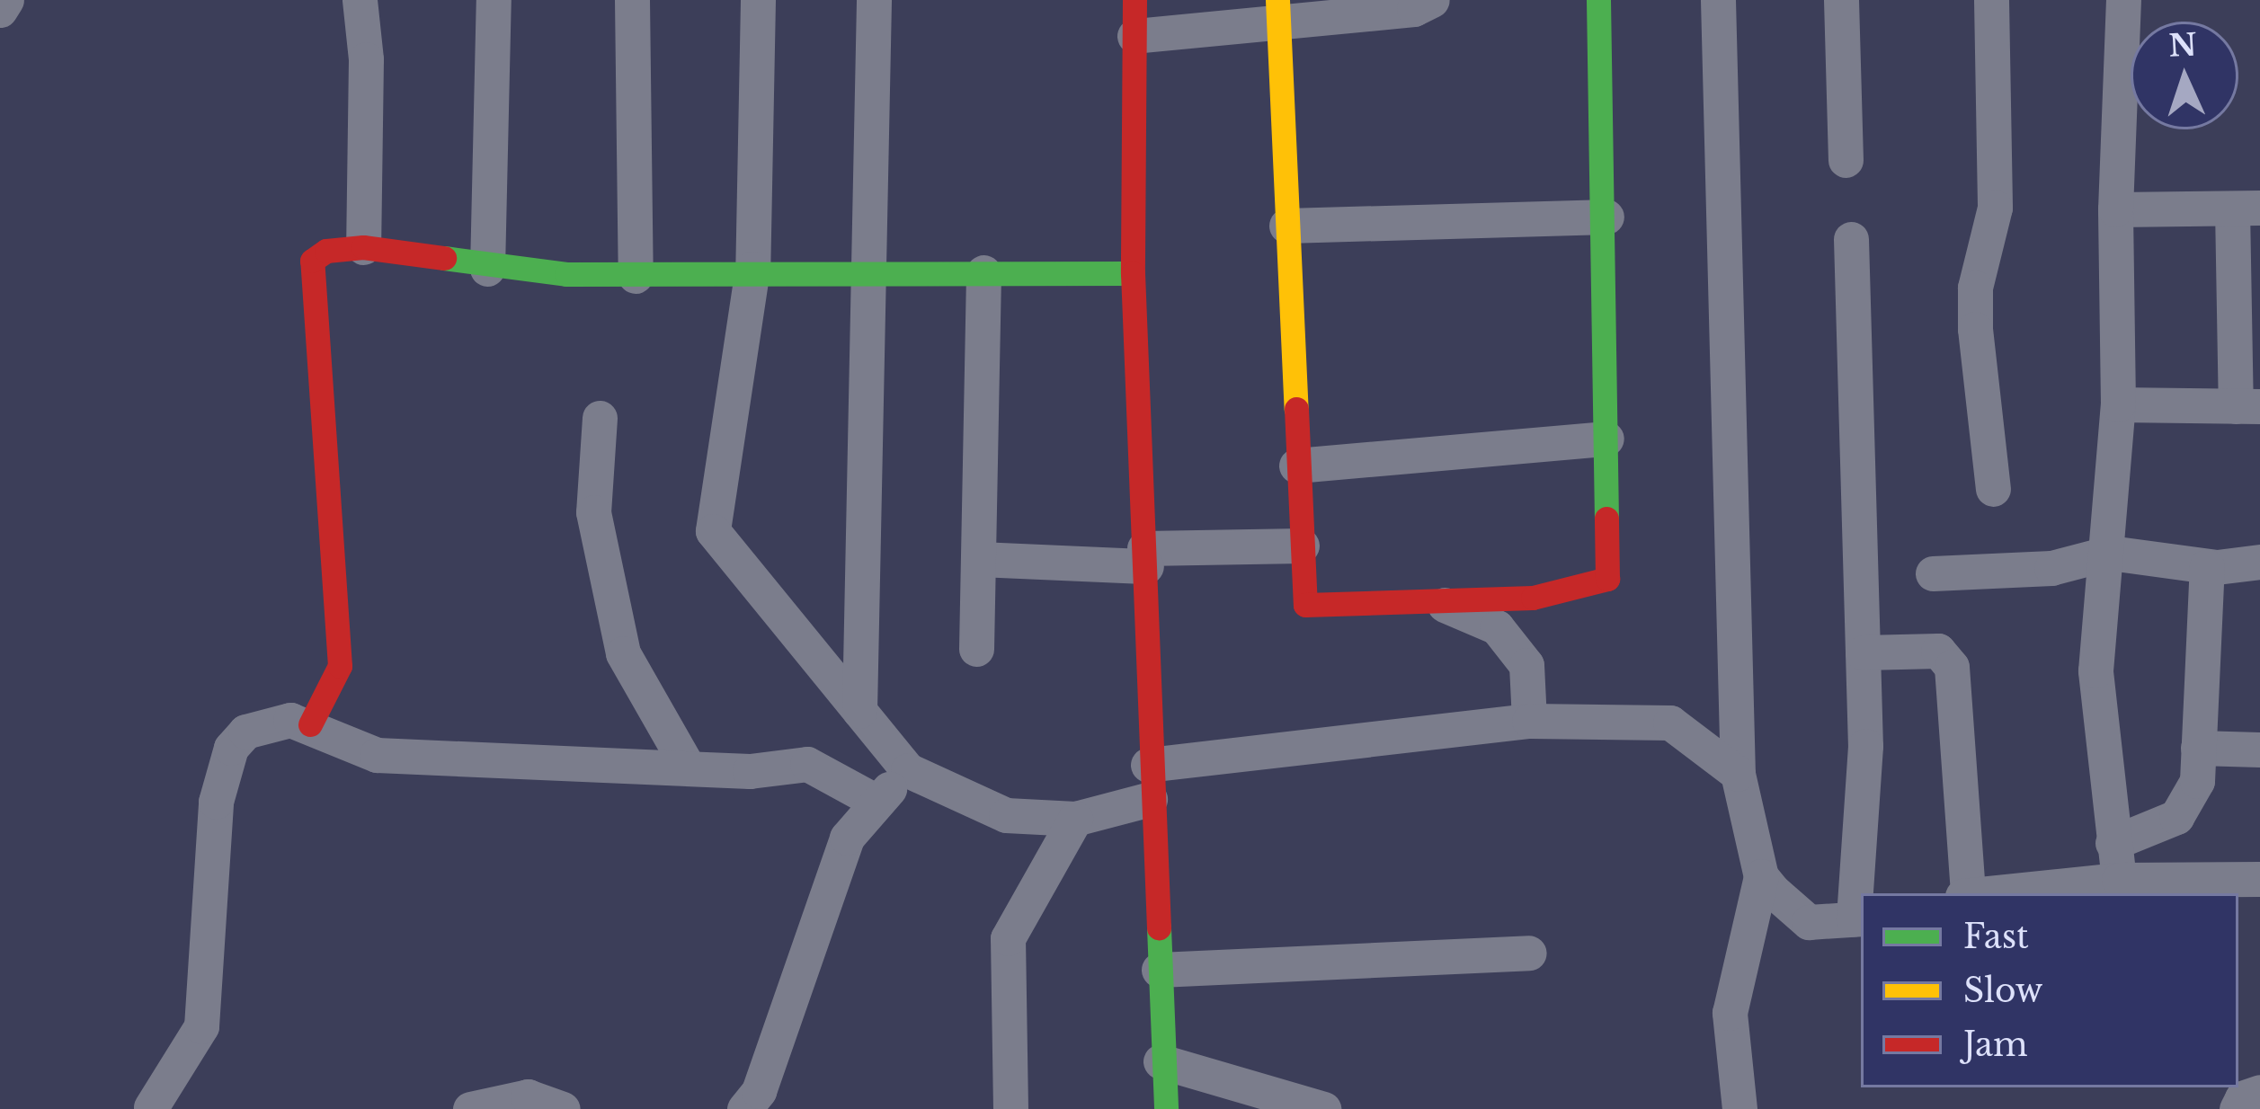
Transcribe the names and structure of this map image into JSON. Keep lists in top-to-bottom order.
{
  "legend": ["Fast", "Slow", "Jam"],
  "north": "top"
}
